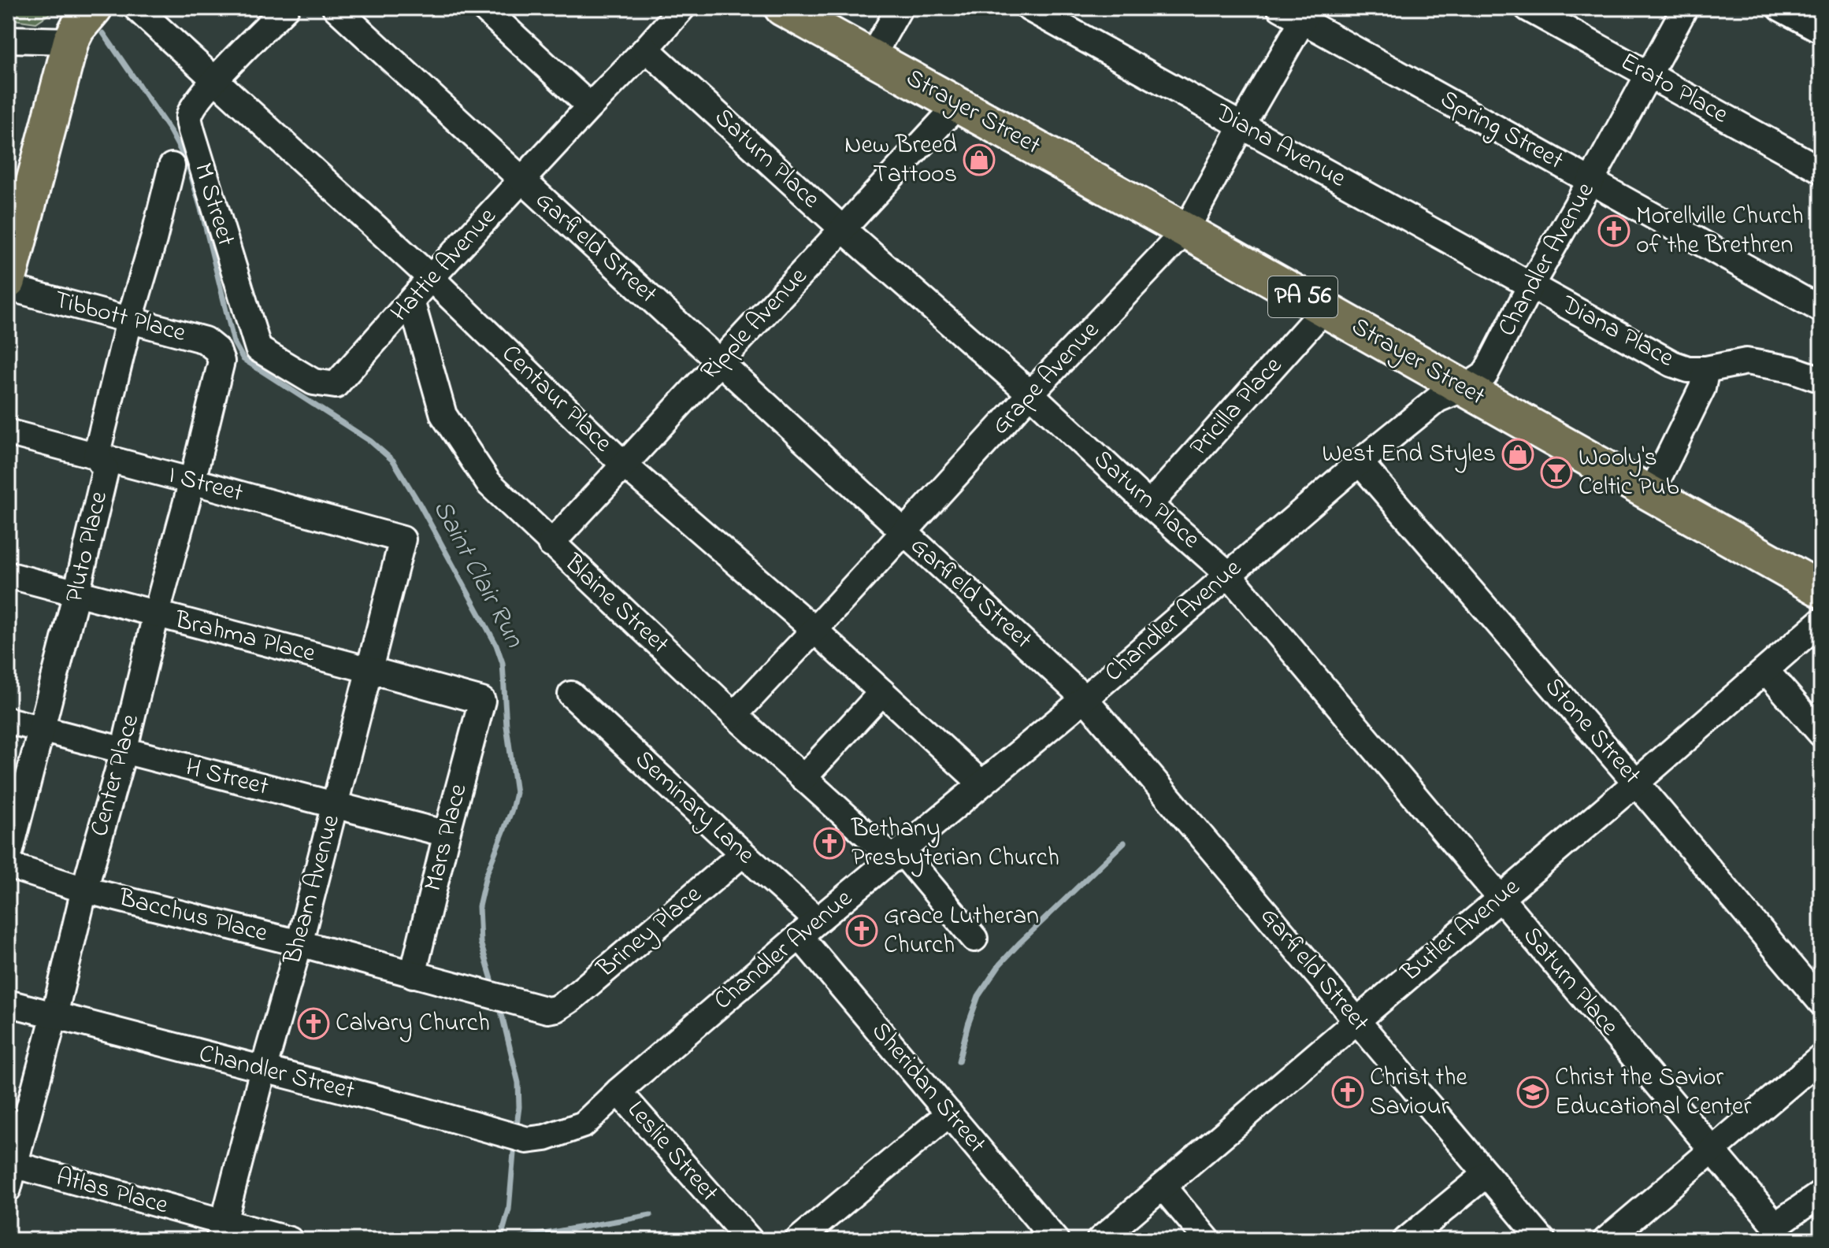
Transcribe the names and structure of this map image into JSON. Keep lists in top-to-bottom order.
{
  "streets": {
    "highway": ["Strayer Street", "PA 56"],
    "street": [
      "Erato Place",
      "Spring Street",
      "Diana Avenue",
      "Saturn Place",
      "M Street",
      "Garfield Street",
      "Chandler Avenue",
      "Hattie Avenue",
      "Tibbott Place",
      "Ripple Avenue",
      "Diana Place",
      "Grape Avenue",
      "Centaur Place",
      "Pricilla Place",
      "I Street",
      "Pluto Place",
      "Blaine Street",
      "Brahma Place",
      "Stone Street",
      "Center Place",
      "H Street",
      "Seminary Lane",
      "Mars Place",
      "Bheam Avenue",
      "Bacchus Place",
      "Butler Avenue",
      "Briney Place",
      "Chandler Street",
      "Sheridan Street",
      "Leslie Street",
      "Atlas Place"
    ]
  },
  "crossings": [
    ["Erato Place", "Chandler Avenue"],
    ["Strayer Street", "Chandler Avenue"],
    ["Strayer Street", "Ripple Avenue"],
    ["Strayer Street", "Grape Avenue"],
    ["Strayer Street", "Pricilla Place"],
    ["Spring Street", "Chandler Avenue"],
    ["Spring Street", "Grape Avenue"],
    ["Diana Avenue", "Chandler Avenue"],
    ["Diana Avenue", "Diana Place"],
    ["Diana Avenue", "Grape Avenue"],
    ["Saturn Place", "Chandler Avenue"],
    ["Saturn Place", "Hattie Avenue"],
    ["Saturn Place", "Ripple Avenue"],
    ["Saturn Place", "Grape Avenue"],
    ["Saturn Place", "Pricilla Place"],
    ["Saturn Place", "Butler Avenue"],
    ["M Street", "Hattie Avenue"],
    ["M Street", "Centaur Place"],
    ["Garfield Street", "Chandler Avenue"],
    ["Garfield Street", "Hattie Avenue"],
    ["Garfield Street", "Ripple Avenue"],
    ["Garfield Street", "Grape Avenue"],
    ["Garfield Street", "Butler Avenue"],
    ["Chandler Avenue", "Diana Place"],
    ["Chandler Avenue", "Centaur Place"],
    ["Chandler Avenue", "Blaine Street"],
    ["Chandler Avenue", "Stone Street"],
    ["Chandler Avenue", "Seminary Lane"],
    ["Chandler Avenue", "Chandler Street"],
    ["Chandler Avenue", "Sheridan Street"],
    ["Chandler Avenue", "Leslie Street"],
    ["Hattie Avenue", "Centaur Place"],
    ["Hattie Avenue", "Blaine Street"],
    ["Tibbott Place", "Pluto Place"],
    ["Tibbott Place", "Center Place"],
    ["Ripple Avenue", "Centaur Place"],
    ["Ripple Avenue", "Blaine Street"],
    ["Grape Avenue", "Centaur Place"],
    ["Grape Avenue", "Blaine Street"],
    ["I Street", "Pluto Place"],
    ["I Street", "Center Place"],
    ["I Street", "Bheam Avenue"],
    ["Pluto Place", "Brahma Place"],
    ["Pluto Place", "H Street"],
    ["Brahma Place", "Center Place"],
    ["Brahma Place", "Mars Place"],
    ["Brahma Place", "Bheam Avenue"],
    ["Stone Street", "Butler Avenue"],
    ["Center Place", "H Street"],
    ["Center Place", "Bacchus Place"],
    ["Center Place", "Chandler Street"],
    ["Center Place", "Atlas Place"],
    ["H Street", "Mars Place"],
    ["H Street", "Bheam Avenue"],
    ["Seminary Lane", "Briney Place"],
    ["Seminary Lane", "Sheridan Street"],
    ["Mars Place", "Bacchus Place"],
    ["Bheam Avenue", "Bacchus Place"],
    ["Bheam Avenue", "Chandler Street"],
    ["Bheam Avenue", "Atlas Place"],
    ["Bacchus Place", "Briney Place"]
  ],
  "water": ["Saint Clair Run"],
  "places": {
    "shop": ["New Breed Tattoos", "West End Styles"],
    "church": [
      "Morellville Church of the Brethren",
      "Bethany Presbyterian Church",
      "Grace Lutheran Church",
      "Calvary Church",
      "Christ the Saviour"
    ],
    "bar": ["Wooly's Celtic Pub"],
    "school or university": ["Christ the Savior Educational Center"]
  }
}
